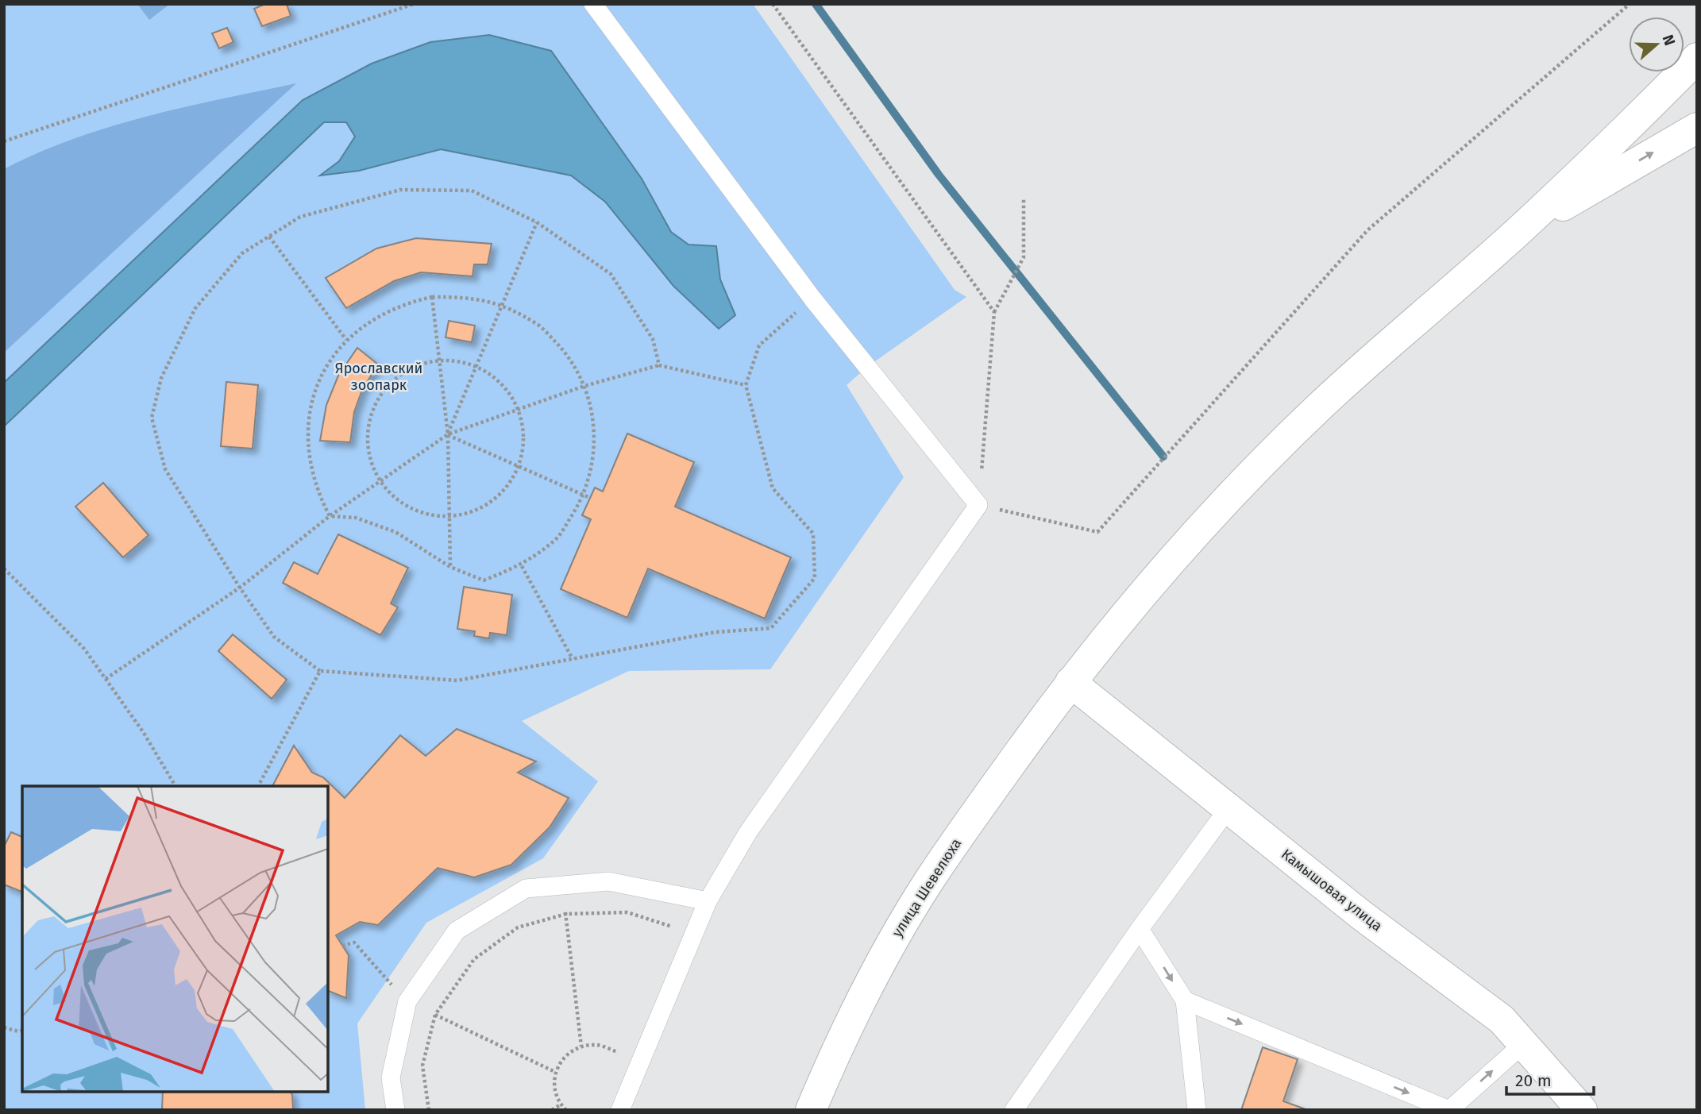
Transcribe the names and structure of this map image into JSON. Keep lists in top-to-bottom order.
{
  "streets": {
    "main road": ["улица Шевелюха", "Камышовая улица"]
  },
  "crossings": [
    ["улица Шевелюха", "Камышовая улица"]
  ],
  "parks": ["Ярославский зоопарк"],
  "scale_bar": "20 m",
  "north": "right"
}
